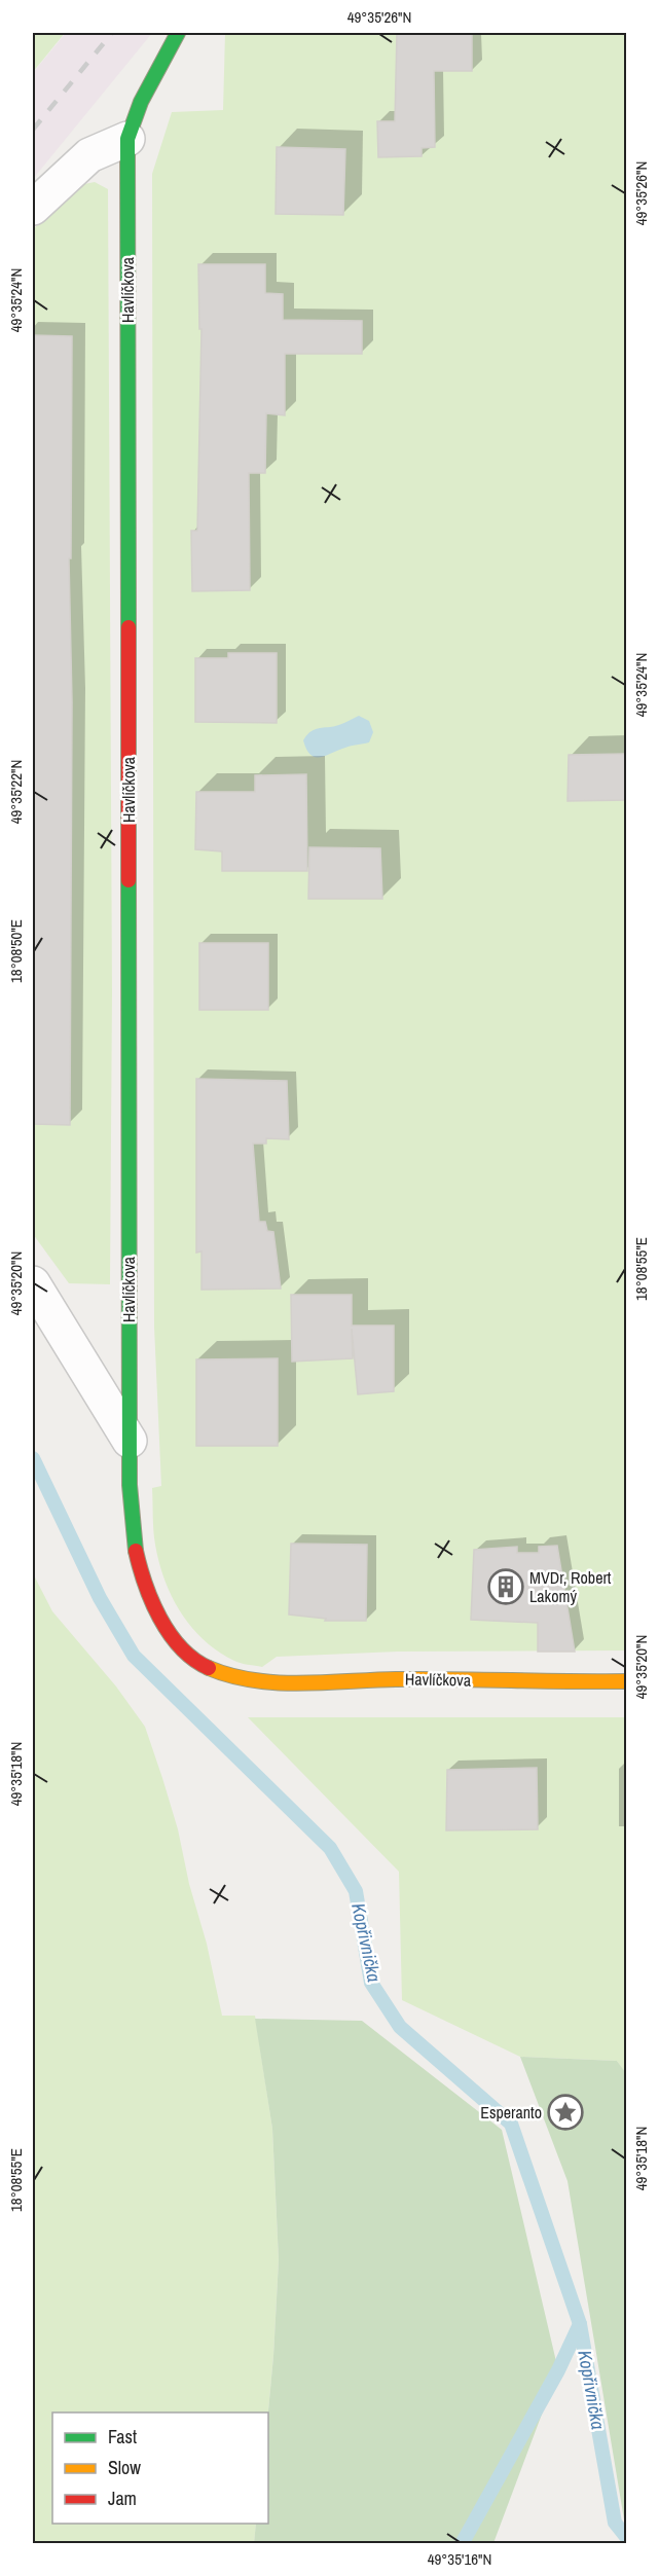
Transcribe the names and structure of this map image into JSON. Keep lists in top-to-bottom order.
{
  "streets": {
    "street": ["Havlíčkova"]
  },
  "water": ["Kopřivnička"],
  "places": {
    "building": ["MVDr, Robert Lakomý"],
    "place": ["Esperanto"]
  },
  "legend": ["Fast", "Slow", "Jam"],
  "coordinates": [
    "49°35'26\"N",
    "49°35'24\"N",
    "49°35'22\"N",
    "18°08'50\"E",
    "18°08'55\"E",
    "49°35'20\"N",
    "49°35'18\"N",
    "49°35'16\"N"
  ]
}
